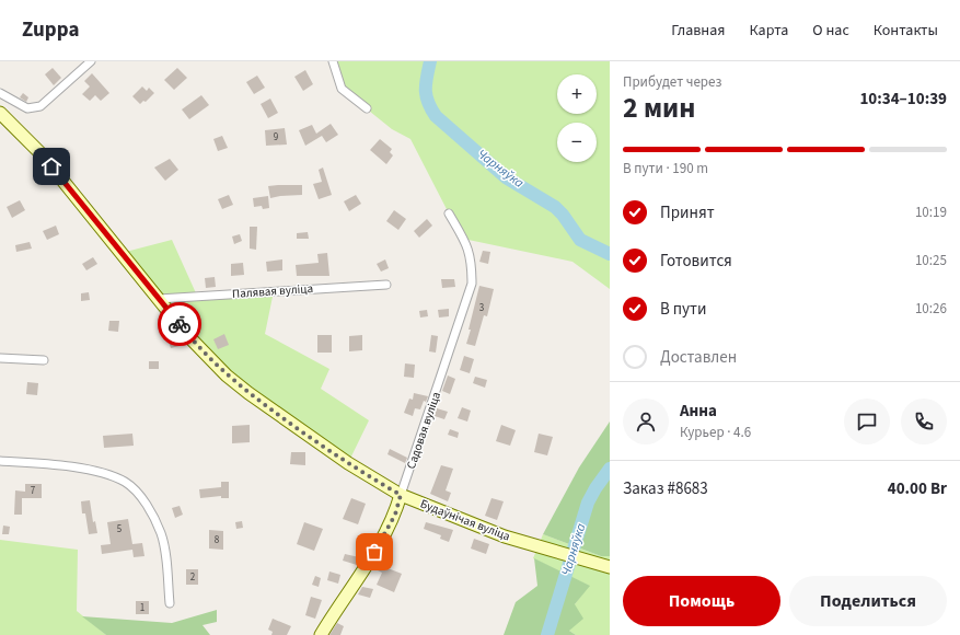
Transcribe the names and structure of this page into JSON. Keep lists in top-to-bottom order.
{
  "streets": {
    "main road": ["Садовая вуліца", "Будаўнічая вуліца"],
    "street": ["Палявая вуліца"]
  },
  "crossings": [
    ["Палявая вуліца", "Будаўнічая вуліца"],
    ["Садовая вуліца", "Будаўнічая вуліца"]
  ],
  "water": ["Чарняўка"],
  "house_numbers": [
    "9",
    "3",
    "7",
    "5",
    "8",
    "2",
    "1"
  ],
  "page": {
    "header": "Zuppa",
    "nav": [
      "Главная",
      "Карта",
      "О нас",
      "Контакты"
    ],
    "heading": ["2 мин", "Прибудет через", "10:34–10:39"],
    "panel": [
      "Анна",
      "Курьер · 4.6",
      "Заказ #8683",
      "40.00 Br"
    ],
    "map_buttons": ["+", "−"],
    "bar": "В пути · 190 m",
    "list": [
      ["Принят", "10:19"],
      ["Готовится", "10:25"],
      ["В пути", "10:26"],
      "Доставлен"
    ],
    "buttons": ["Помощь", "Поделиться"]
  }
}
